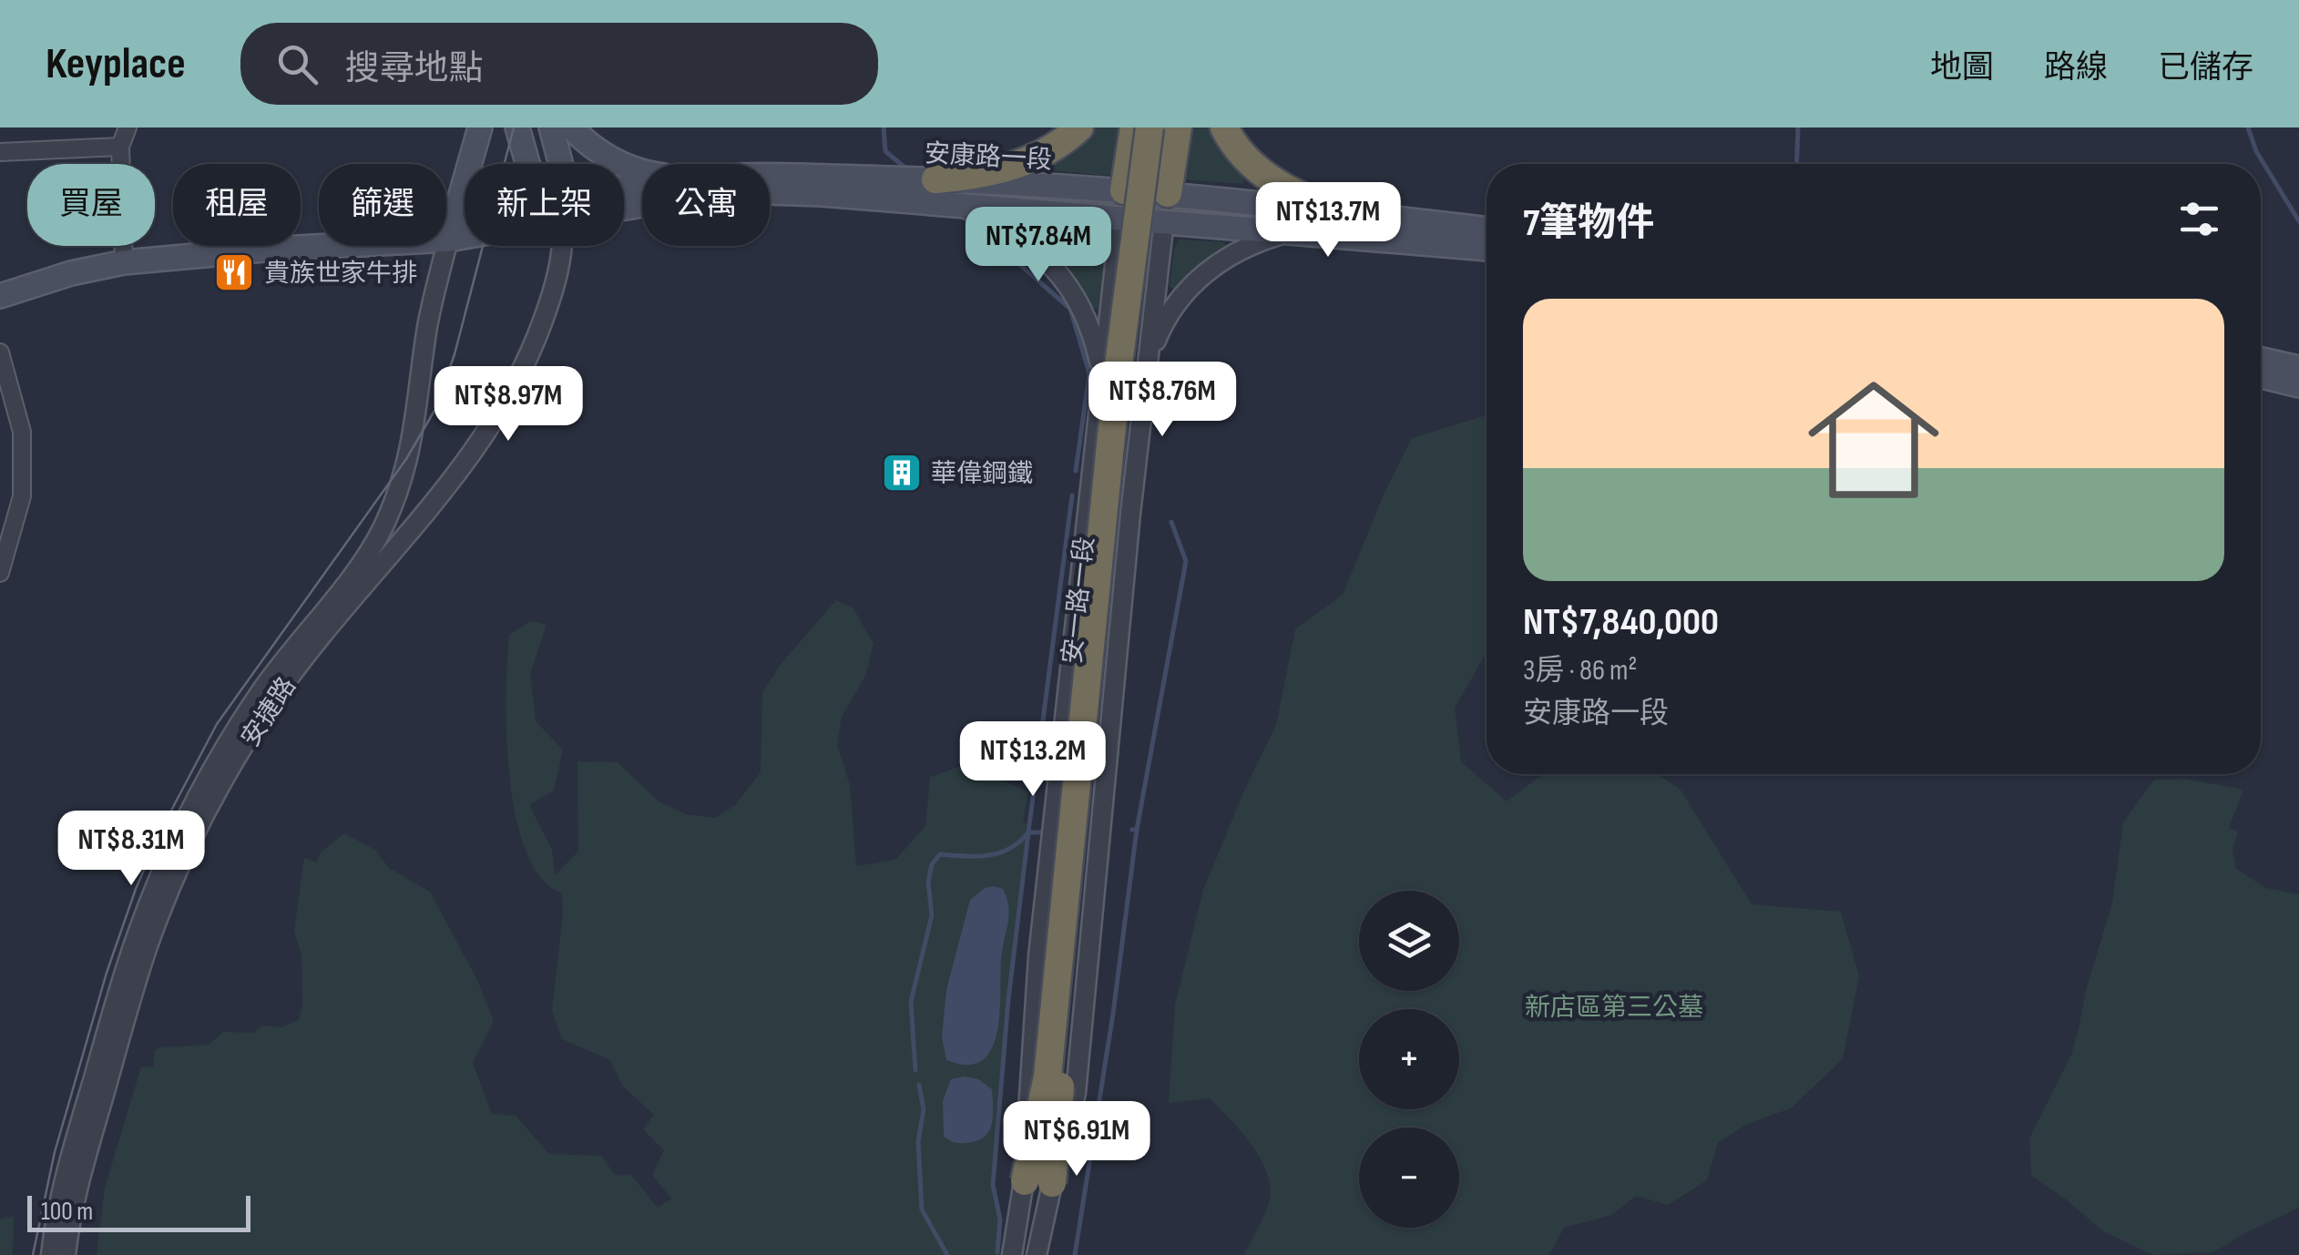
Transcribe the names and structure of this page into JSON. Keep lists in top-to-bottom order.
{
  "streets": {
    "main road": ["安康路一段"],
    "street": ["安一路一段", "安捷路"]
  },
  "crossings": [
    ["安康路一段", "安一路一段"],
    ["安康路一段", "安捷路"]
  ],
  "parks": ["新店區第三公墓"],
  "places": {
    "restaurant": ["貴族世家牛排"],
    "building": ["華偉鋼鐵"]
  },
  "scale_bar": "100 m",
  "page": {
    "header": "Keyplace",
    "search": "搜尋地點",
    "nav": ["地圖", "路線", "已儲存"],
    "chip": [
      "買屋",
      "租屋",
      "篩選",
      "新上架",
      "公寓"
    ],
    "heading": "7筆物件",
    "price": [
      "NT$13.7M",
      "NT$7.84M",
      "NT$8.76M",
      "NT$8.97M",
      "NT$13.2M",
      "NT$8.31M",
      "NT$6.91M"
    ],
    "list": [
      {
        "name": "NT$7,840,000",
        "note": "3房 · 86 m² · 安康路一段"
      }
    ],
    "map_buttons": ["+", "−"],
    "scale": "100 m"
  }
}
